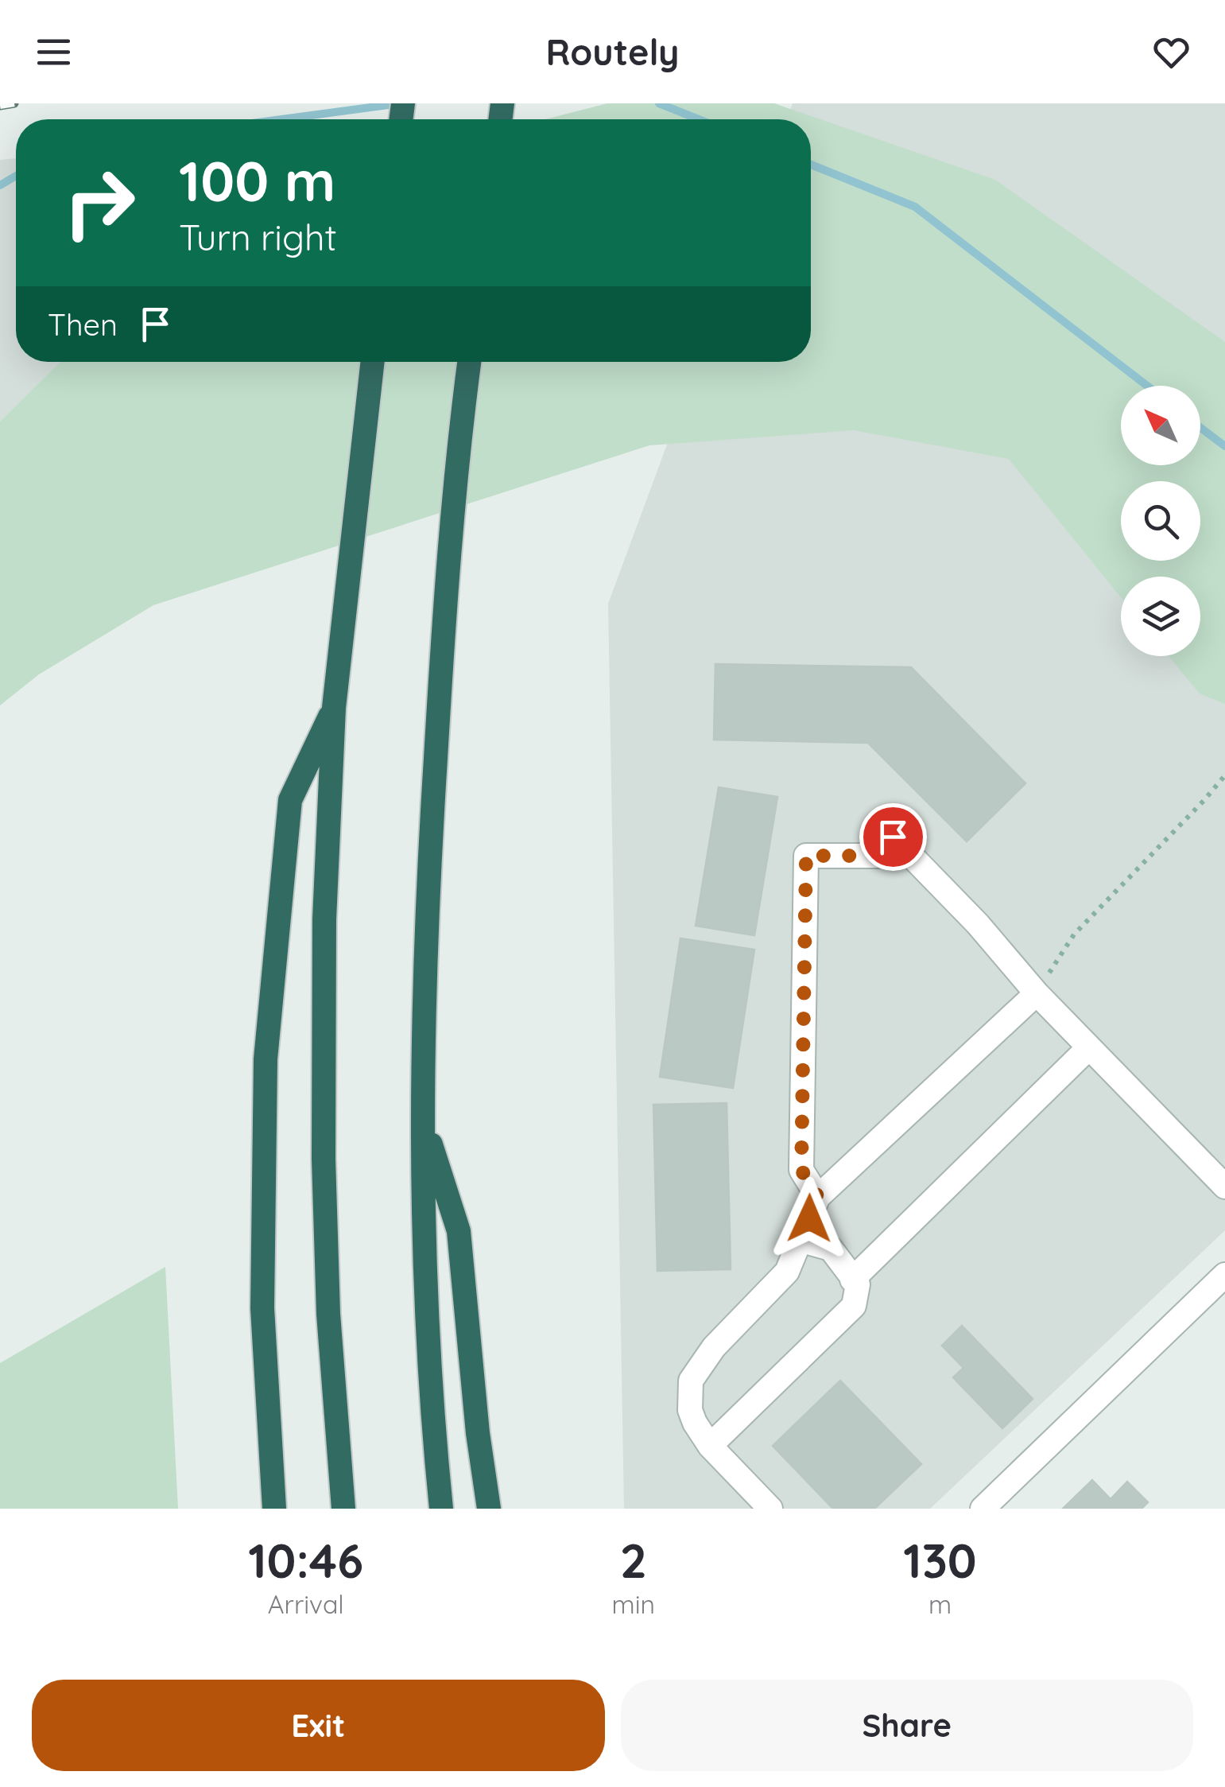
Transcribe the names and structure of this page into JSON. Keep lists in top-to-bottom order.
{
  "north": "top left",
  "page": {
    "header": "Routely",
    "turn": ["100 m", "Turn right"],
    "then": "Then",
    "eta": [
      "10:46",
      "Arrival",
      "2",
      "min",
      "130",
      "m"
    ],
    "buttons": ["Exit", "Share"]
  }
}
